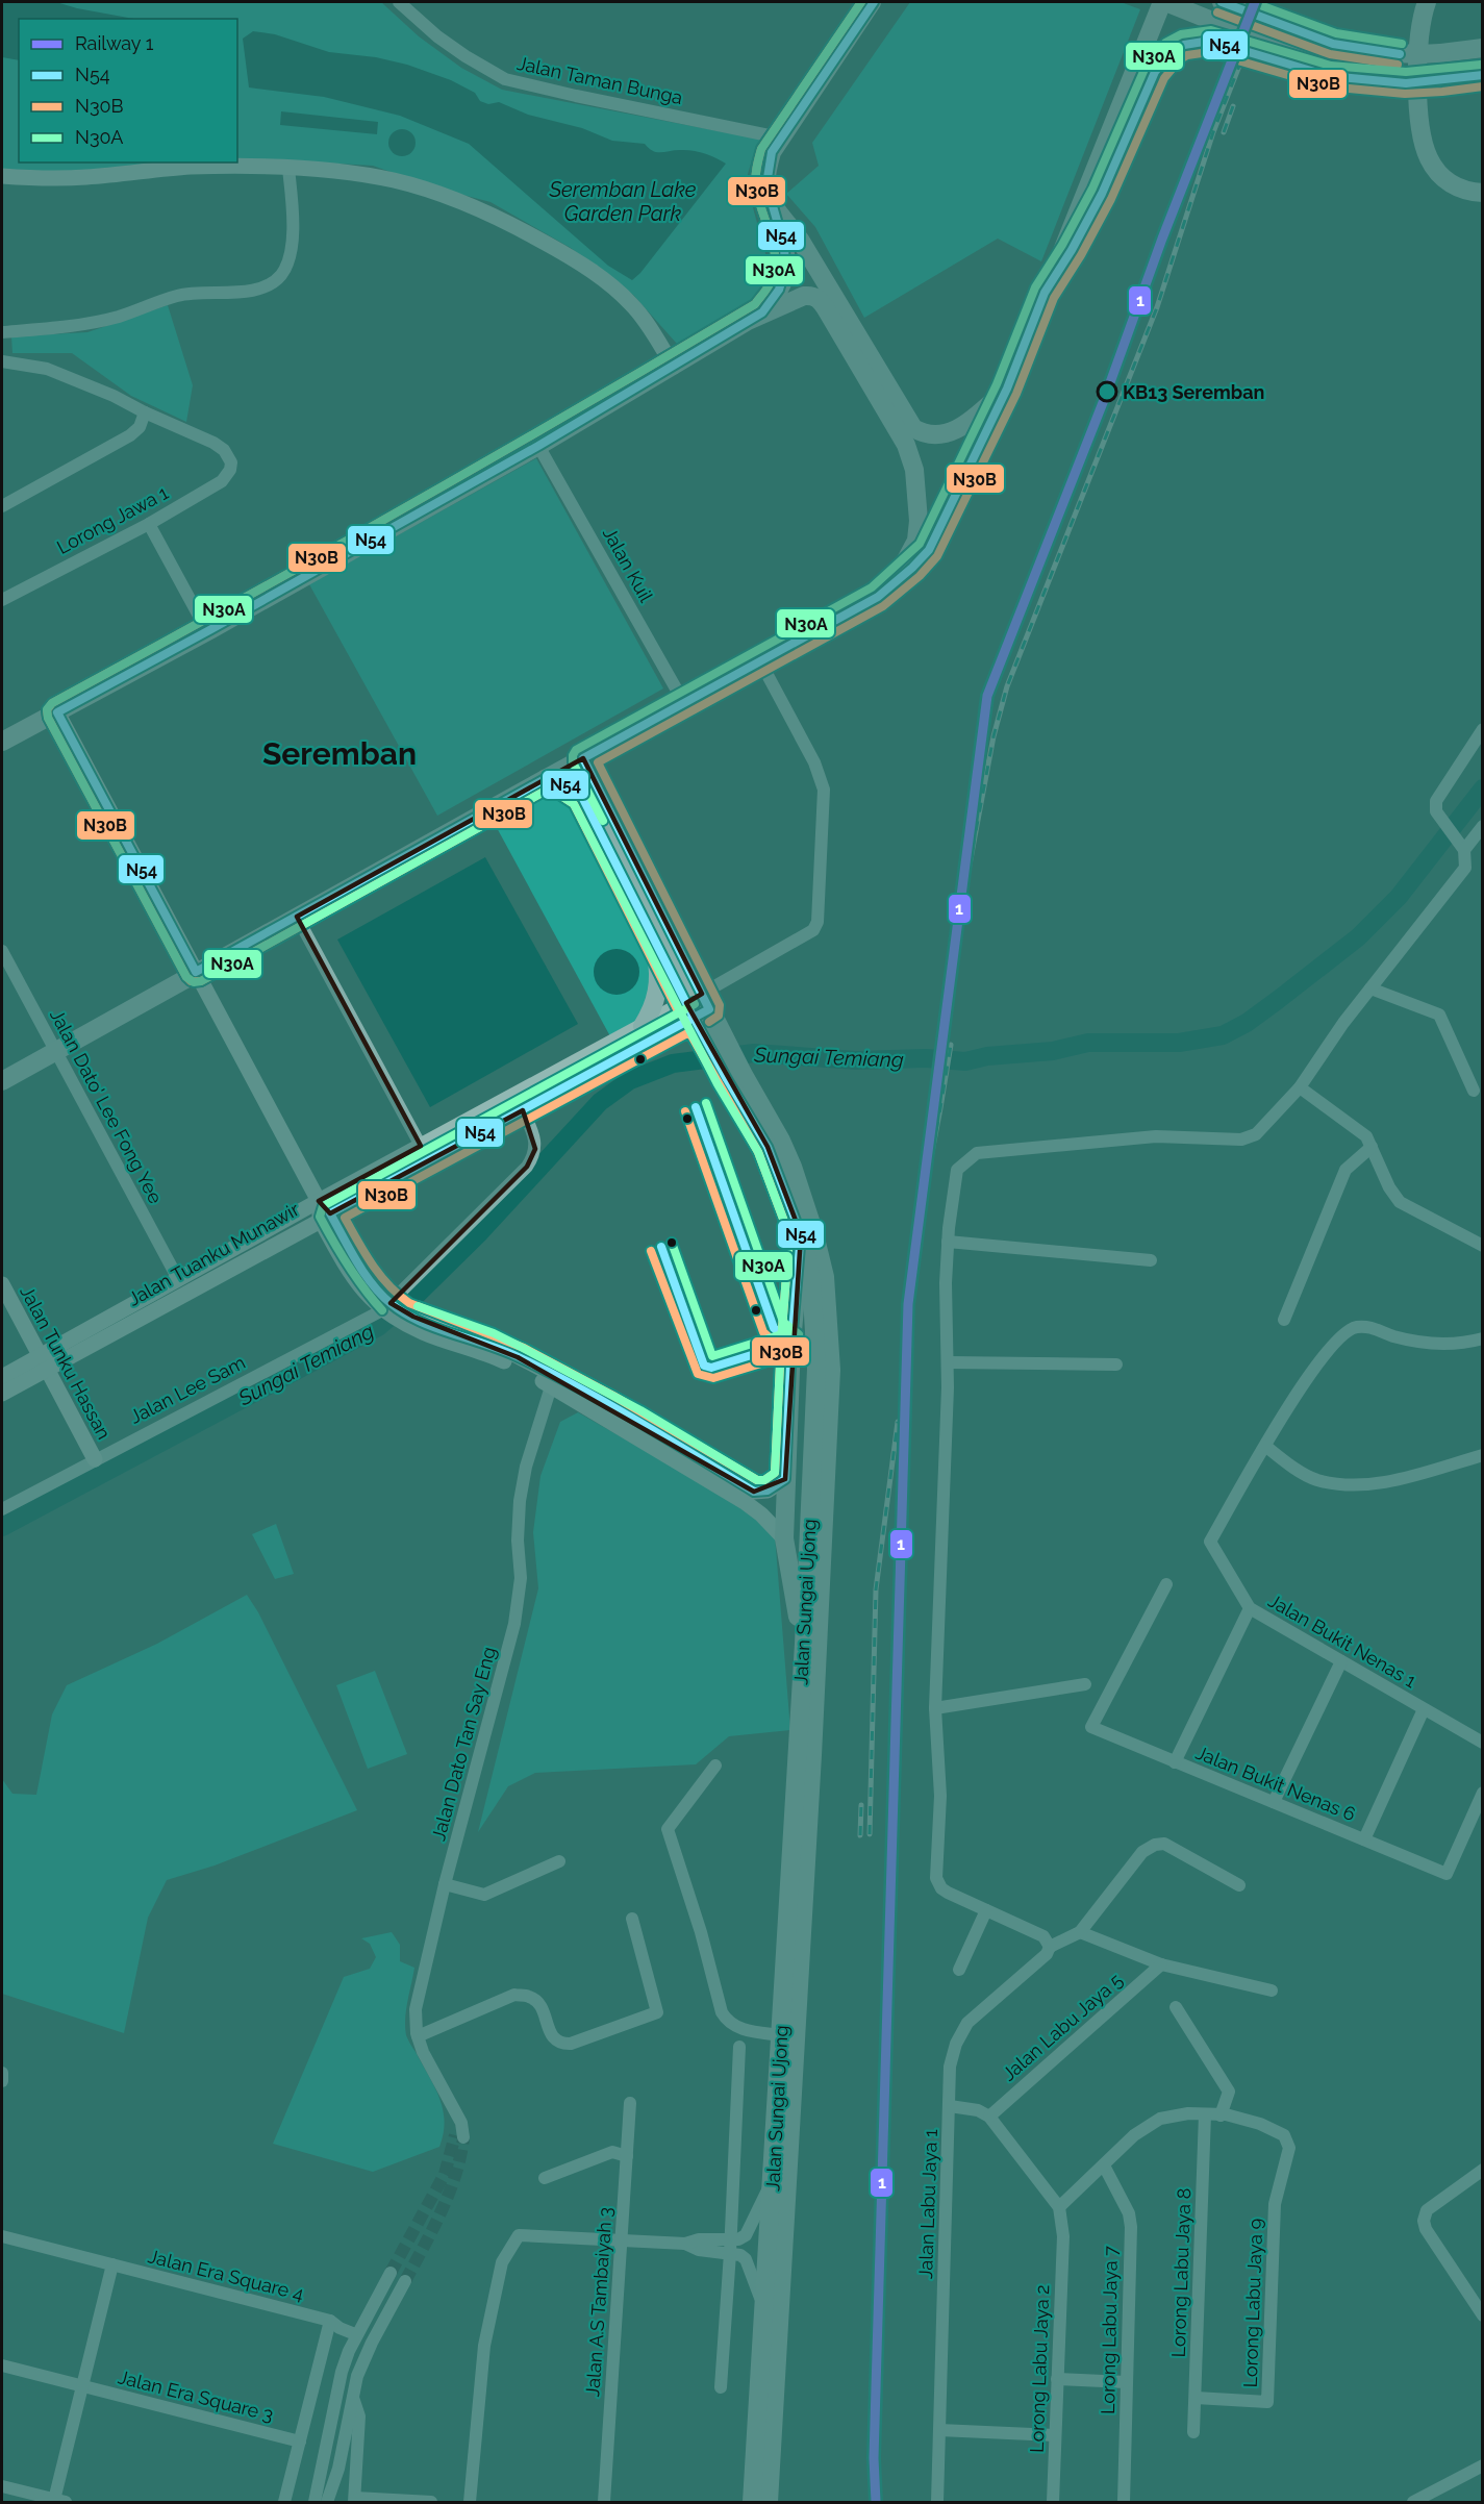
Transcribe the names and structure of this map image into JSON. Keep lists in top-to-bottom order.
{
  "streets": {
    "highway": ["Jalan Sungai Ujong"],
    "main road": ["Jalan Tuanku Munawir", "Jalan Tunku Hassan"],
    "street": [
      "Jalan Taman Bunga",
      "Lorong Jawa 1",
      "Jalan Kuil",
      "Jalan Dato' Lee Fong Yee",
      "Jalan Lee Sam",
      "Jalan Bukit Nenas 1",
      "Jalan Dato Tan Say Eng",
      "Jalan Bukit Nenas 6",
      "Jalan Labu Jaya 5",
      "Jalan Labu Jaya 1",
      "Lorong Labu Jaya 8",
      "Jalan Era Square 4",
      "Jalan A.S Tambaiyah 3",
      "Lorong Labu Jaya 9",
      "Lorong Labu Jaya 7",
      "Lorong Labu Jaya 2",
      "Jalan Era Square 3"
    ]
  },
  "crossings": [
    ["Jalan Dato' Lee Fong Yee", "Jalan Tuanku Munawir"],
    ["Jalan Tuanku Munawir", "Jalan Tunku Hassan"],
    ["Jalan Tuanku Munawir", "Jalan Lee Sam"],
    ["Jalan Tuanku Munawir", "Jalan Sungai Ujong"],
    ["Jalan Tunku Hassan", "Jalan Lee Sam"],
    ["Lorong Labu Jaya 8", "Lorong Labu Jaya 9"]
  ],
  "districts": ["Seremban"],
  "water": ["Seremban Lake Garden Park", "Sungai Temiang"],
  "places": ["KB13 Seremban"],
  "lines": [
    "rail line 1",
    "transit line N54",
    "transit line N30B",
    "transit line N30A"
  ],
  "legend": [
    "Railway 1",
    "N54",
    "N30B",
    "N30A"
  ]
}
